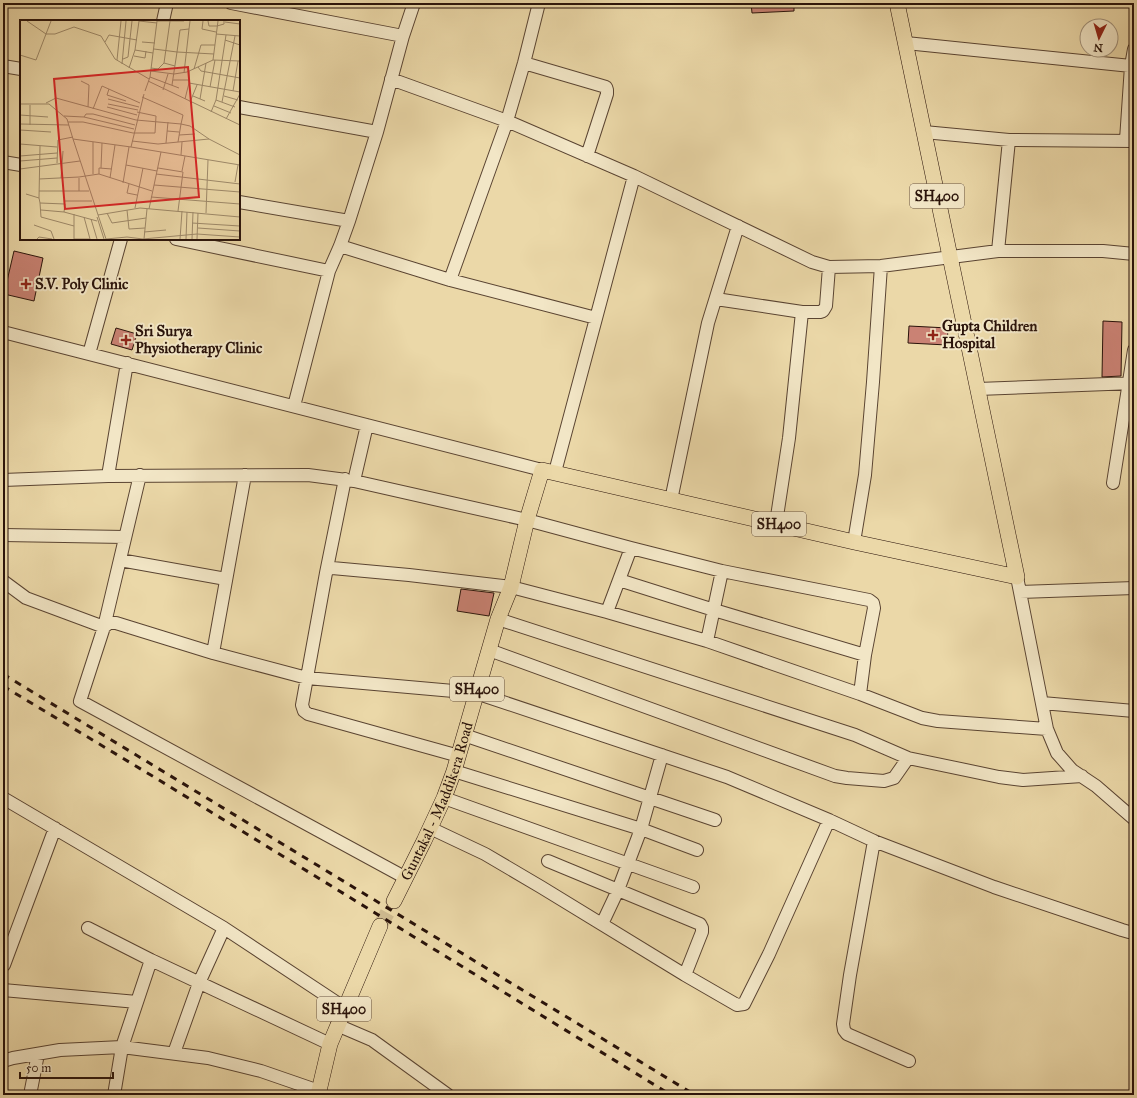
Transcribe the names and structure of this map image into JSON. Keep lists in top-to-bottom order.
{
  "streets": {
    "main road": ["SH400", "Guntakal - Maddikera Road"]
  },
  "crossings": [
    ["SH400", "Guntakal - Maddikera Road"]
  ],
  "places": {
    "health": ["S.V. Poly Clinic", "Gupta Children Hospital", "Sri Surya Physiotherapy Clinic"]
  },
  "scale_bar": "50 m",
  "north": "bottom"
}
